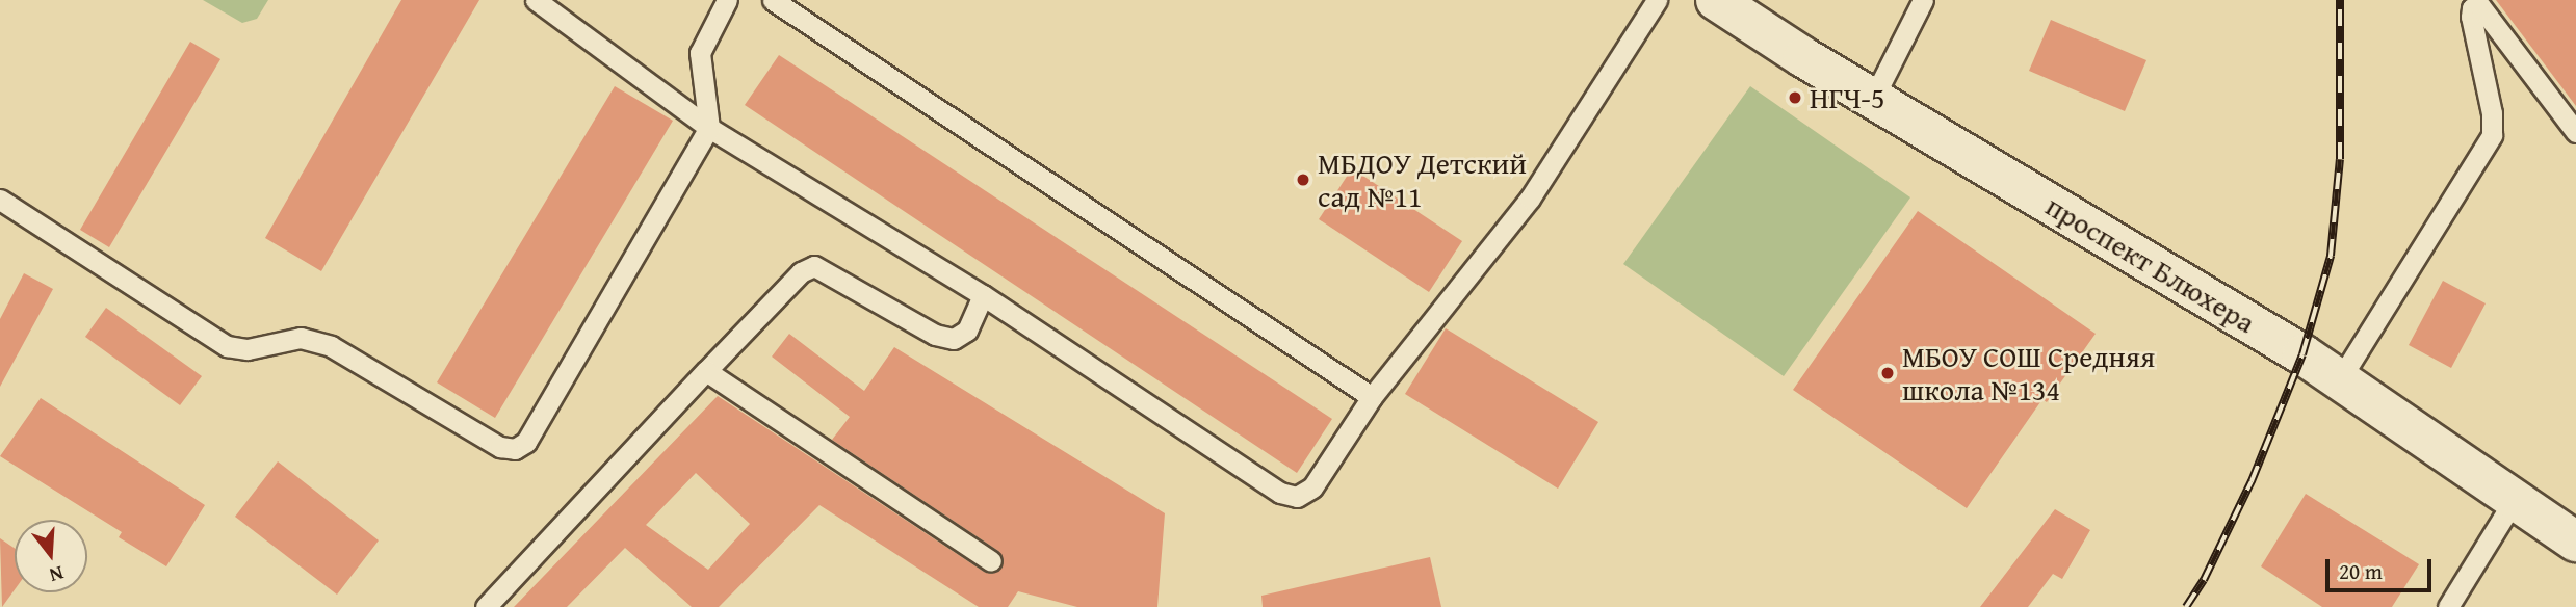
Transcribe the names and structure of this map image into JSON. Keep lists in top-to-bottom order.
{
  "streets": {
    "street": ["проспект Блюхера"]
  },
  "places": ["НГЧ-5", "МБДОУ Детский сад №11", "МБОУ СОШ Средняя школа №134"],
  "scale_bar": "20 m",
  "north": "bottom"
}
